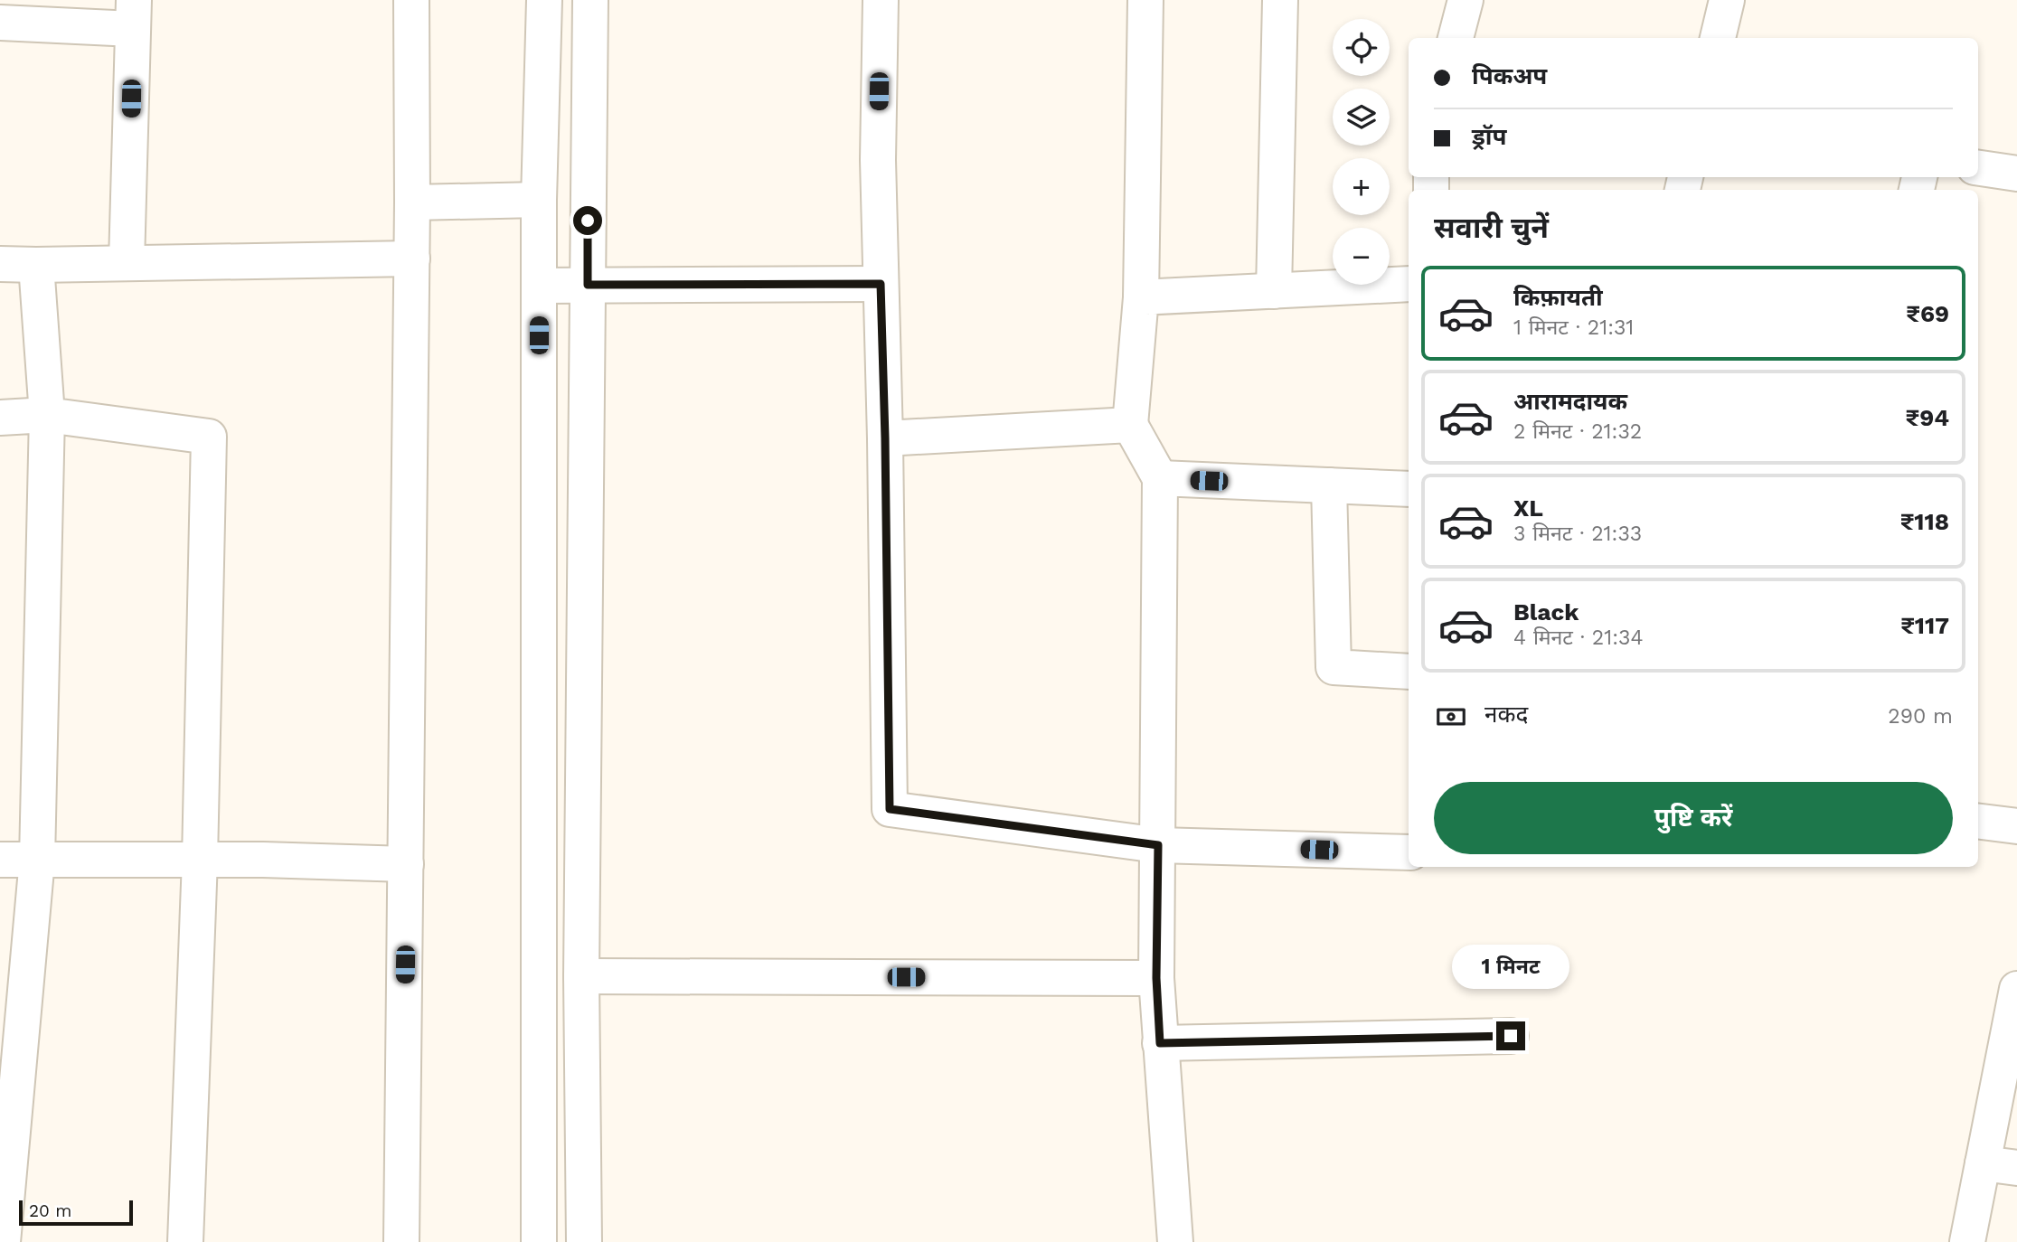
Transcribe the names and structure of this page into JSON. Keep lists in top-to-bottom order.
{
  "scale_bar": "20 m",
  "page": {
    "map_buttons": ["+", "−"],
    "banner": ["पिकअप", "ड्रॉप"],
    "heading": "सवारी चुनें",
    "list": [
      {
        "name": "किफ़ायती",
        "note": "1 मिनट · 21:31",
        "value": "₹69"
      },
      {
        "name": "आरामदायक",
        "note": "2 मिनट · 21:32",
        "value": "₹94"
      },
      {
        "name": "XL",
        "note": "3 मिनट · 21:33",
        "value": "₹118"
      },
      {
        "name": "Black",
        "note": "4 मिनट · 21:34",
        "value": "₹117"
      }
    ],
    "pay": ["नकद", "290 m"],
    "buttons": "पुष्टि करें",
    "bubble": "1 मिनट",
    "scale": "20 m"
  }
}
